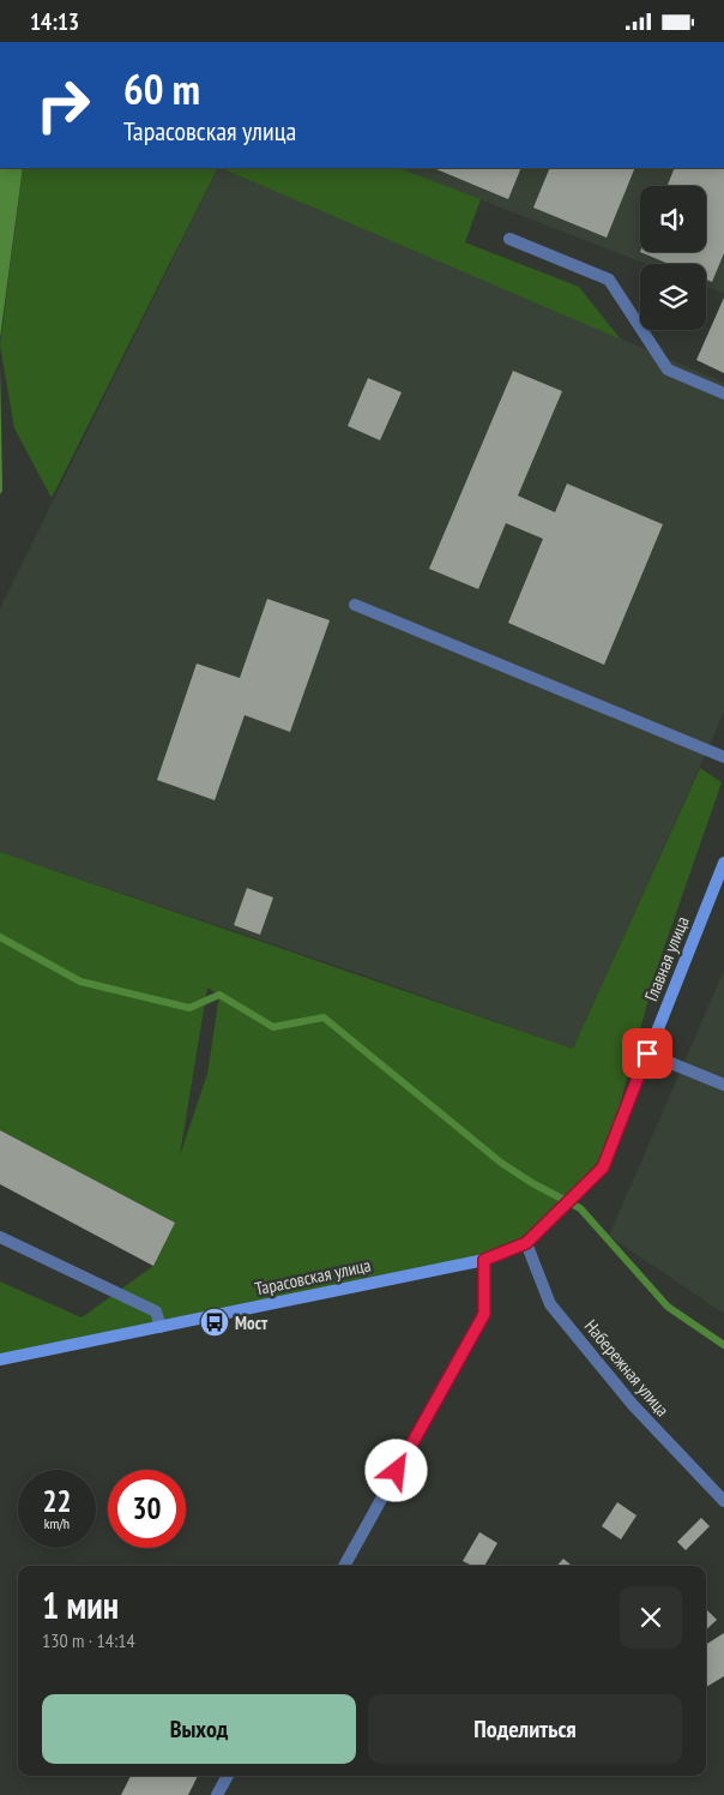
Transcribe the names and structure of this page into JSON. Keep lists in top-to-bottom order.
{
  "streets": {
    "main road": ["Главная улица", "Тарасовская улица"],
    "street": ["Набережная улица"]
  },
  "crossings": [
    ["Главная улица", "Тарасовская улица"],
    ["Тарасовская улица", "Набережная улица"]
  ],
  "places": {
    "bus stop": ["Мост"]
  },
  "page": {
    "status": "14:13",
    "turn": ["60 m", "Тарасовская улица"],
    "speed": "22 km/h",
    "limit": "30",
    "heading": ["1 мин", "130 m · 14:14"],
    "buttons": ["Выход", "Поделиться"]
  }
}
